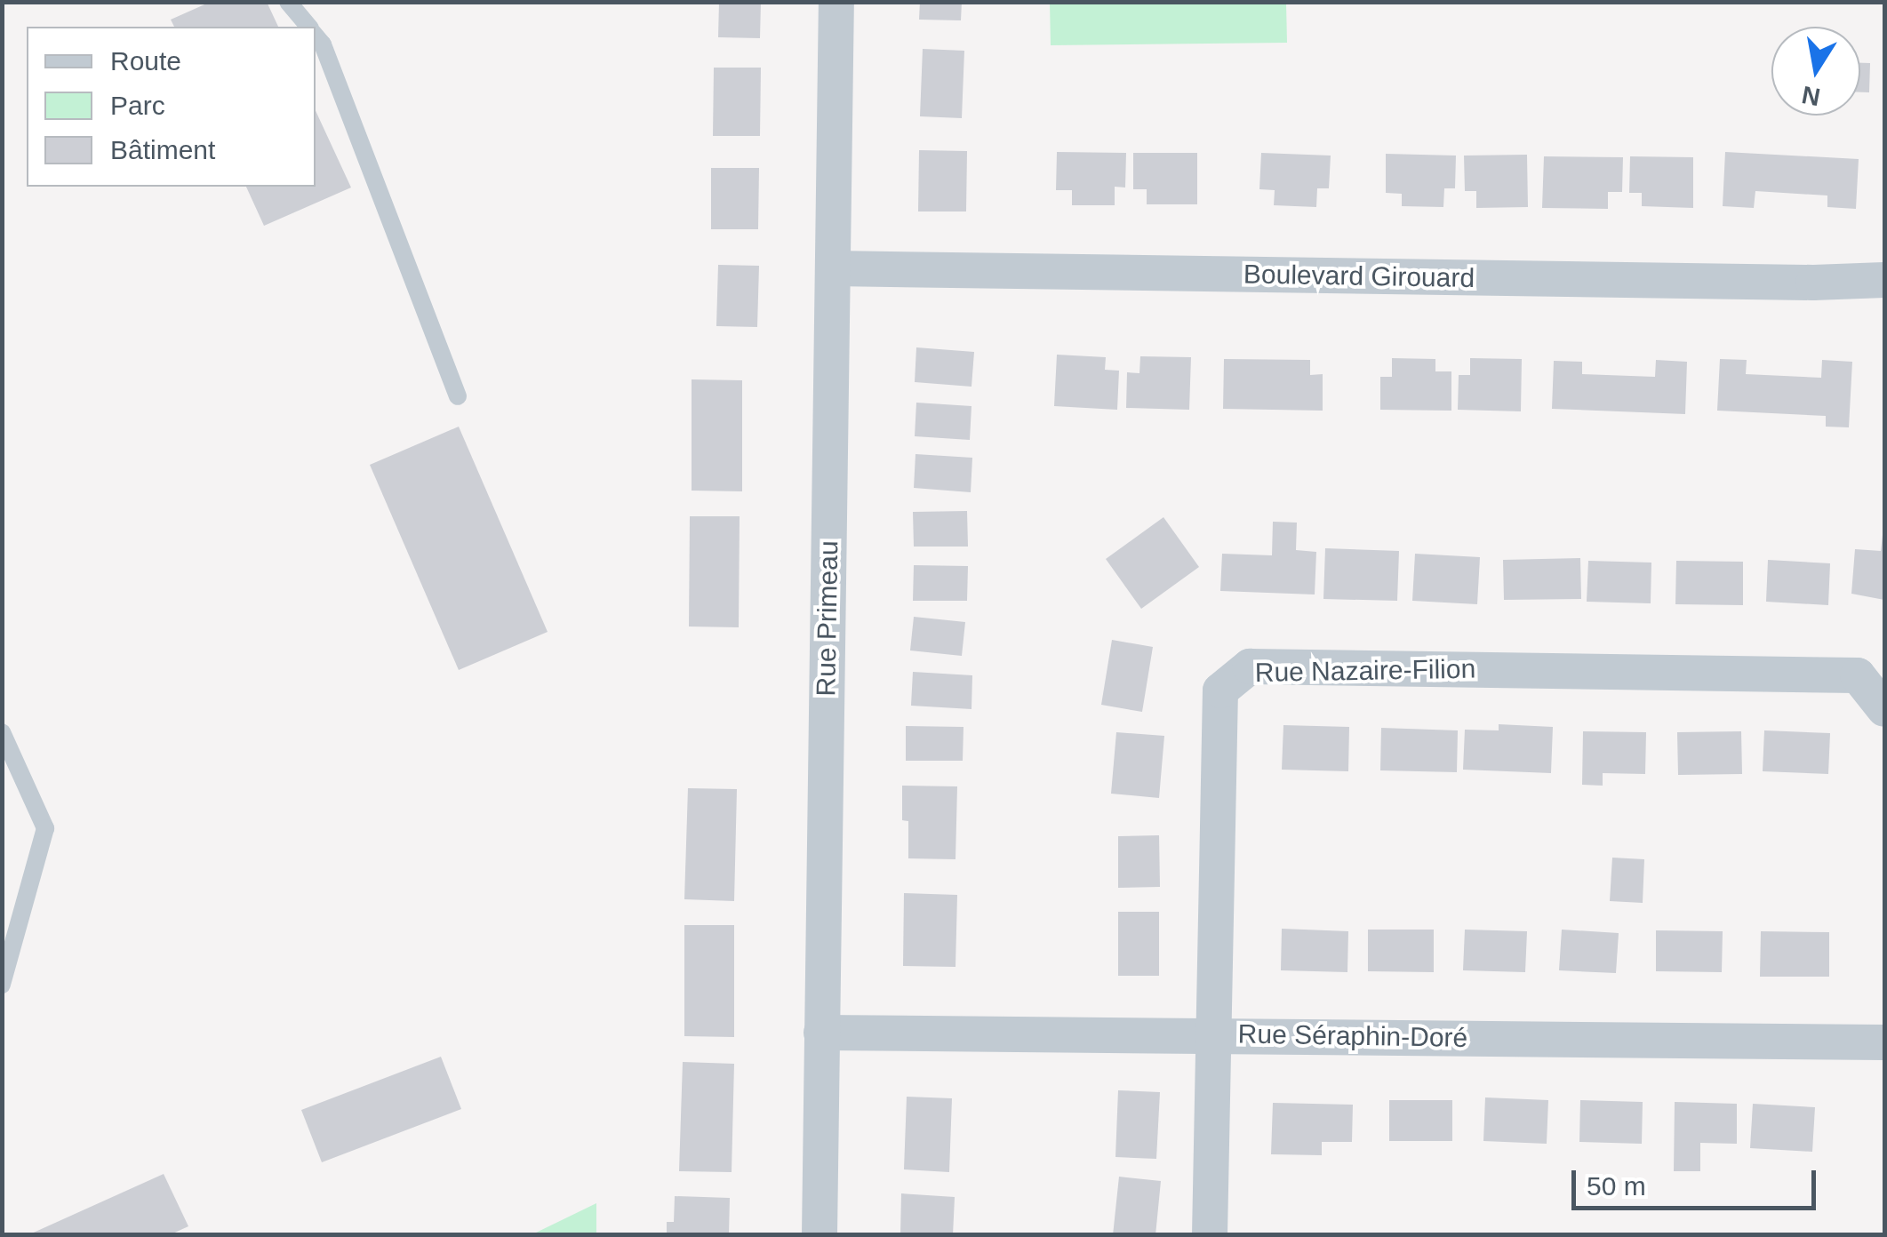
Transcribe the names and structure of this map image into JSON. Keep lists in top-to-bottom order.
{
  "streets": {
    "street": [
      "Boulevard Girouard",
      "Rue Primeau",
      "Rue Nazaire-Filion",
      "Rue Séraphin-Doré"
    ]
  },
  "crossings": [
    ["Boulevard Girouard", "Rue Primeau"],
    ["Rue Primeau", "Rue Séraphin-Doré"],
    ["Rue Nazaire-Filion", "Rue Séraphin-Doré"]
  ],
  "legend": ["Route", "Parc", "Bâtiment"],
  "scale_bar": "50 m",
  "north": "bottom"
}
